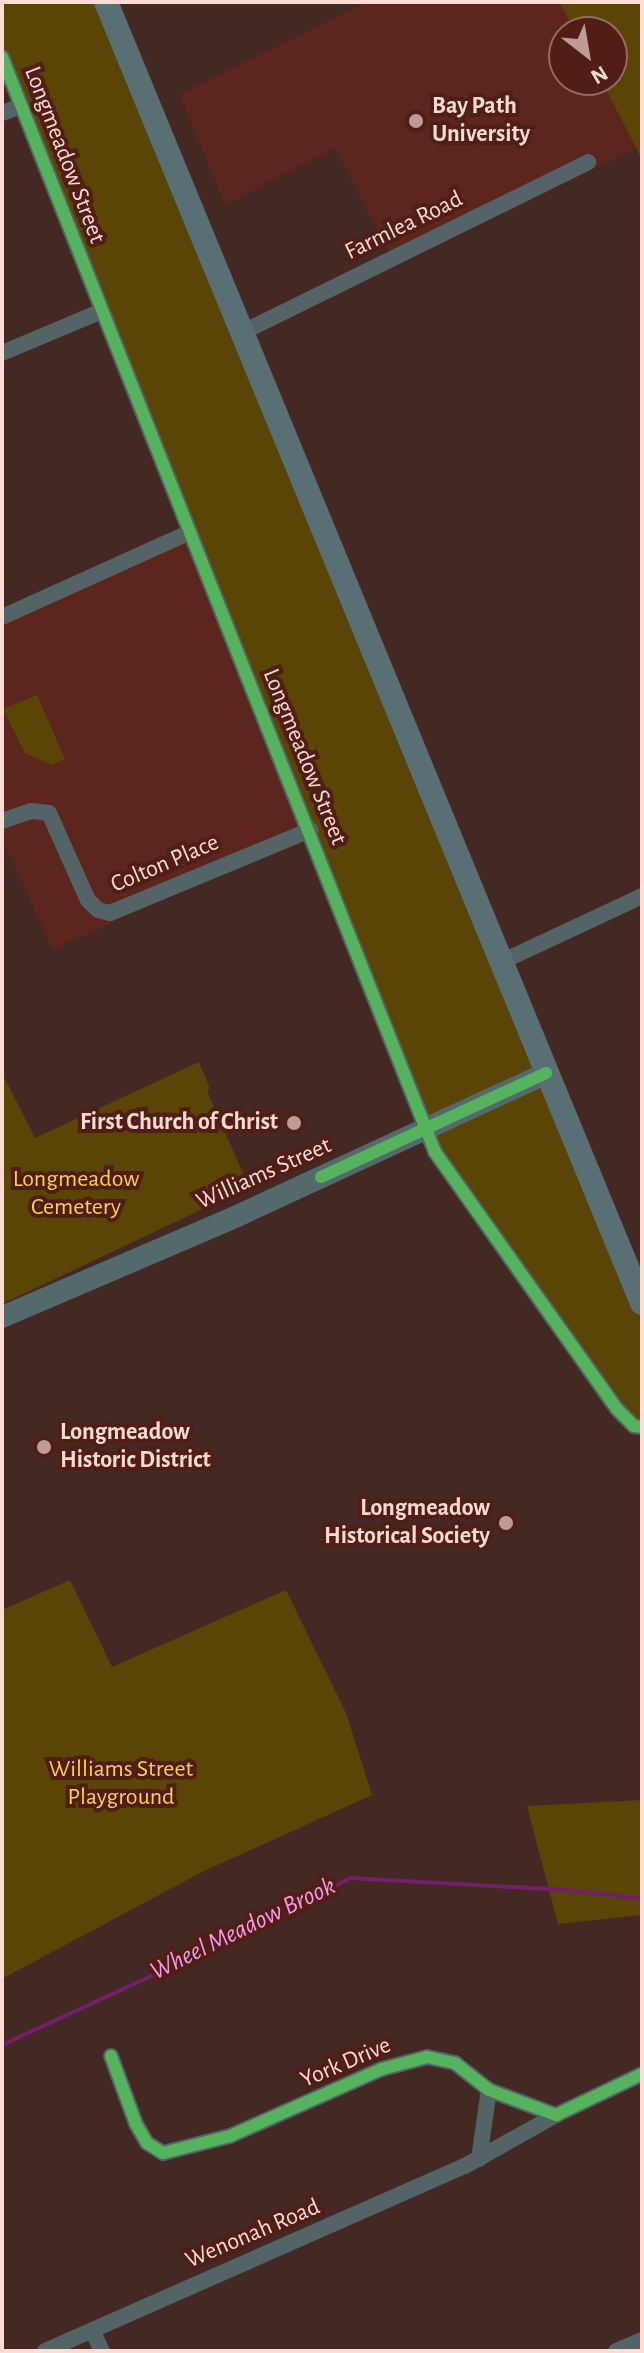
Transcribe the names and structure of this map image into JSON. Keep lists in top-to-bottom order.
{
  "streets": {
    "main road": ["Williams Street"],
    "street": [
      "Longmeadow Street",
      "Farmlea Road",
      "Colton Place",
      "York Drive",
      "Wenonah Road"
    ]
  },
  "crossings": [
    ["Longmeadow Street", "Colton Place"],
    ["Longmeadow Street", "Williams Street"],
    ["York Drive", "Wenonah Road"]
  ],
  "water": ["Wheel Meadow Brook"],
  "parks": ["Longmeadow Cemetery", "Williams Street Playground"],
  "places": [
    "Bay Path University",
    "First Church of Christ",
    "Longmeadow Historic District",
    "Longmeadow Historical Society"
  ],
  "north": "bottom right"
}
